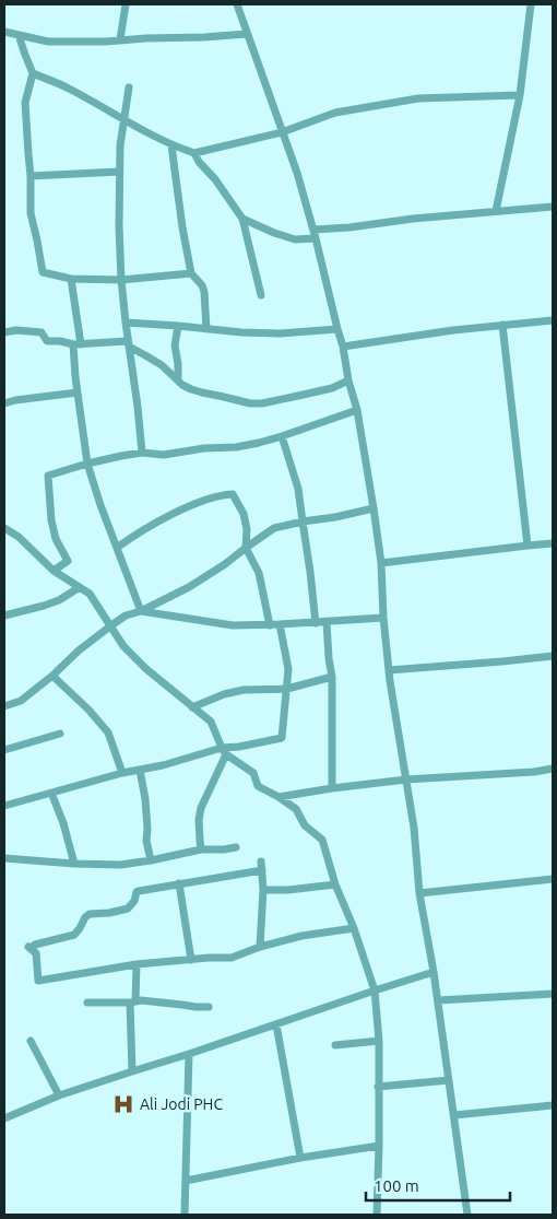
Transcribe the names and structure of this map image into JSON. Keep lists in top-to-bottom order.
{
  "places": {
    "hospital": ["Ali Jodi PHC"]
  },
  "scale_bar": "100 m"
}
